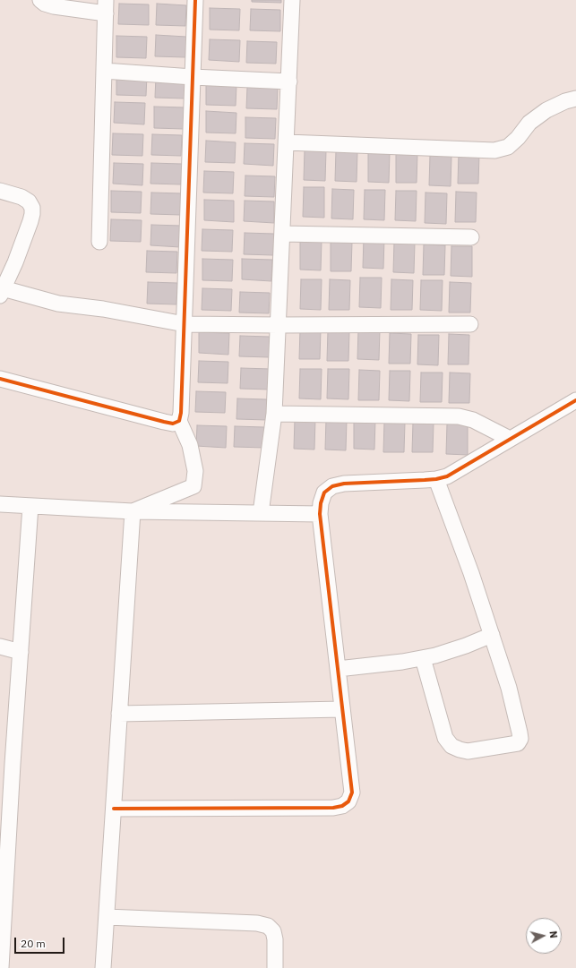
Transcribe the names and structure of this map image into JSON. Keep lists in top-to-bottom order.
{
  "scale_bar": "20 m",
  "north": "right"
}
